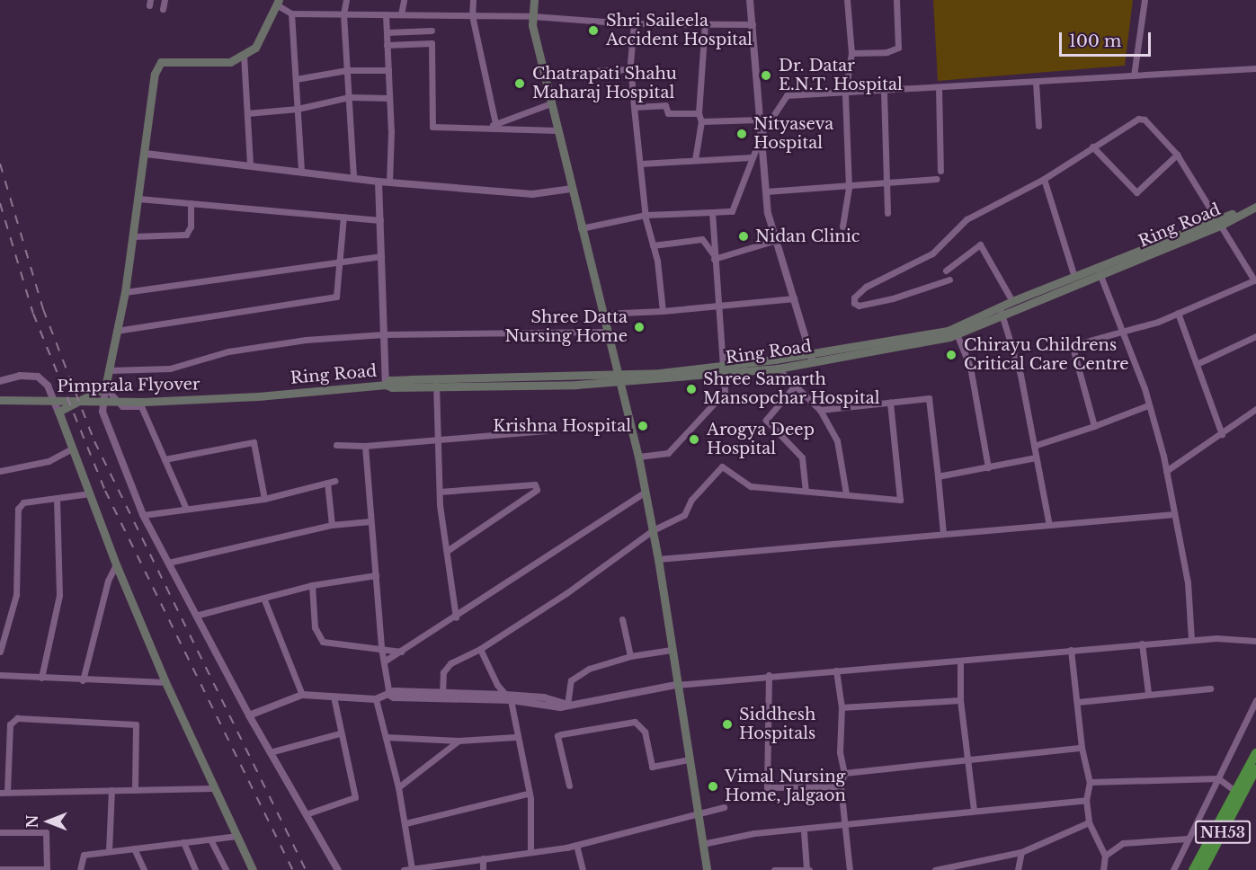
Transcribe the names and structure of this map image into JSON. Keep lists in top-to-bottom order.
{
  "streets": {
    "highway": ["NH53"],
    "main road": ["Ring Road", "Pimprala Flyover"]
  },
  "crossings": [
    ["Ring Road", "Pimprala Flyover"]
  ],
  "places": [
    "Shri Saileela Accident Hospital",
    "Dr. Datar E.N.T. Hospital",
    "Chatrapati Shahu Maharaj Hospital",
    "Nityaseva Hospital",
    "Nidan Clinic",
    "Shree Datta Nursing Home",
    "Chirayu Childrens Critical Care Centre",
    "Shree Samarth Mansopchar Hospital",
    "Krishna Hospital",
    "Arogya Deep Hospital",
    "Siddhesh Hospitals",
    "Vimal Nursing Home, Jalgaon"
  ],
  "scale_bar": "100 m",
  "north": "left"
}
